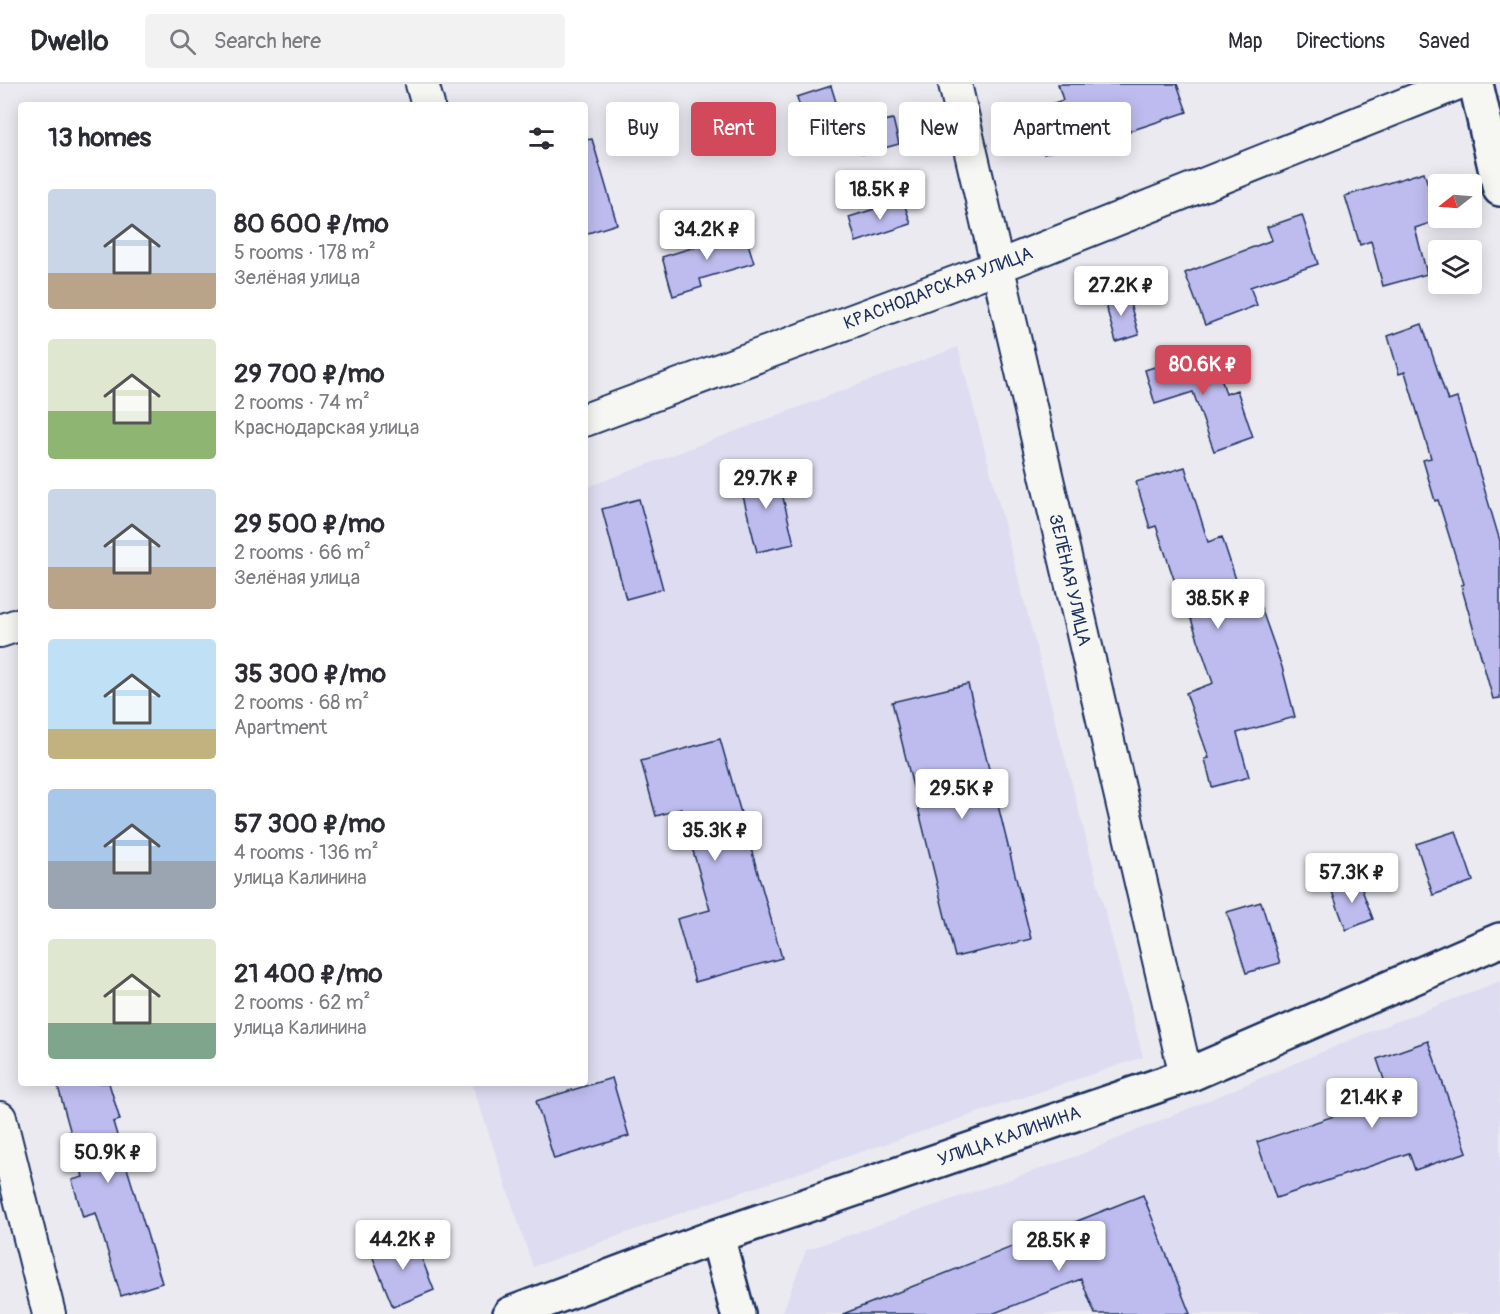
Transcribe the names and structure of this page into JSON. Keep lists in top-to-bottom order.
{
  "streets": {
    "street": ["КРАСНОДАРСКАЯ УЛИЦА", "ЗЕЛЁНАЯ УЛИЦА", "УЛИЦА КАЛИНИНА"]
  },
  "crossings": [
    ["КРАСНОДАРСКАЯ УЛИЦА", "ЗЕЛЁНАЯ УЛИЦА"],
    ["ЗЕЛЁНАЯ УЛИЦА", "УЛИЦА КАЛИНИНА"]
  ],
  "north": "left",
  "page": {
    "header": "Dwello",
    "search": "Search here",
    "nav": ["Map", "Directions", "Saved"],
    "chip": [
      "Buy",
      "Rent",
      "Filters",
      "New",
      "Apartment"
    ],
    "heading": "13 homes",
    "price": [
      "18.5K ₽",
      "34.2K ₽",
      "27.2K ₽",
      "80.6K ₽",
      "29.7K ₽",
      "38.5K ₽",
      "29.5K ₽",
      "35.3K ₽",
      "57.3K ₽",
      "21.4K ₽",
      "50.9K ₽",
      "44.2K ₽",
      "28.5K ₽"
    ],
    "list": [
      {
        "name": "80 600 ₽/mo",
        "note": "5 rooms · 178 m² · Зелёная улица"
      },
      {
        "name": "29 700 ₽/mo",
        "note": "2 rooms · 74 m² · Краснодарская улица"
      },
      {
        "name": "29 500 ₽/mo",
        "note": "2 rooms · 66 m² · Зелёная улица"
      },
      {
        "name": "35 300 ₽/mo",
        "note": "2 rooms · 68 m² · Apartment"
      },
      {
        "name": "57 300 ₽/mo",
        "note": "4 rooms · 136 m² · улица Калинина"
      },
      {
        "name": "21 400 ₽/mo",
        "note": "2 rooms · 62 m² · улица Калинина"
      }
    ]
  }
}
